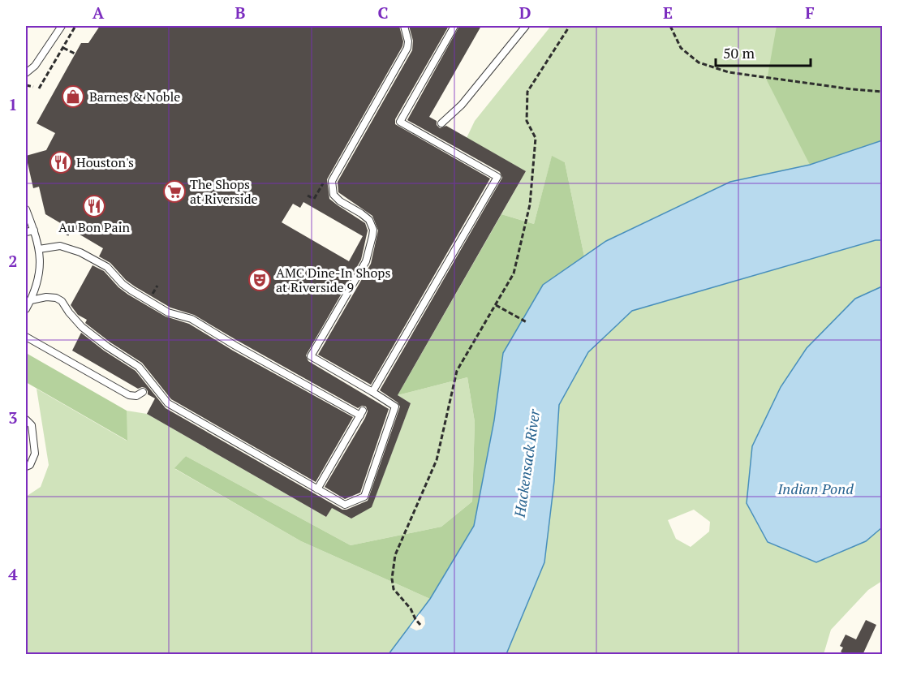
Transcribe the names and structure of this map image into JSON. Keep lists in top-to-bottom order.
{
  "water": ["Hackensack River", "Indian Pond"],
  "places": {
    "shop": ["Barnes & Noble"],
    "restaurant": ["Houston's", "Au Bon Pain"],
    "supermarket": ["The Shops at Riverside"],
    "theatre": ["AMC Dine-In Shops at Riverside 9"]
  },
  "scale_bar": "50 m",
  "grid": {
    "columns": [
      "A",
      "B",
      "C",
      "D",
      "E",
      "F"
    ],
    "rows": [
      "1",
      "2",
      "3",
      "4"
    ]
  }
}
